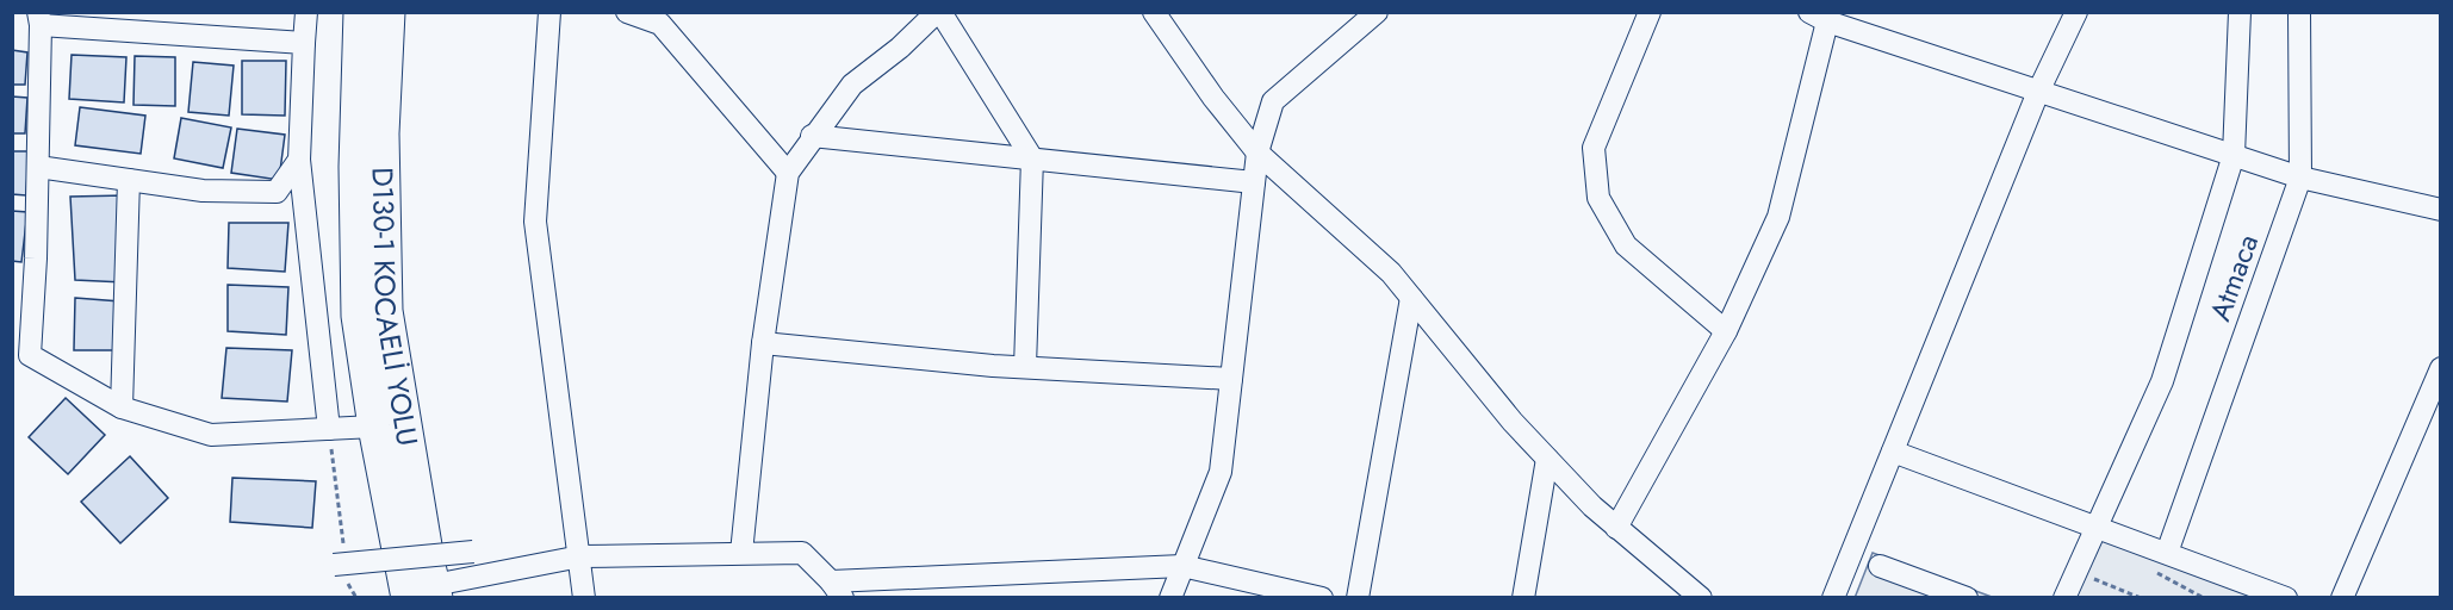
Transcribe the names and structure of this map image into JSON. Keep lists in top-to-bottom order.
{
  "streets": {
    "highway": ["D130-1 KOCAELİ YOLU"],
    "street": ["Atmaca"]
  }
}
